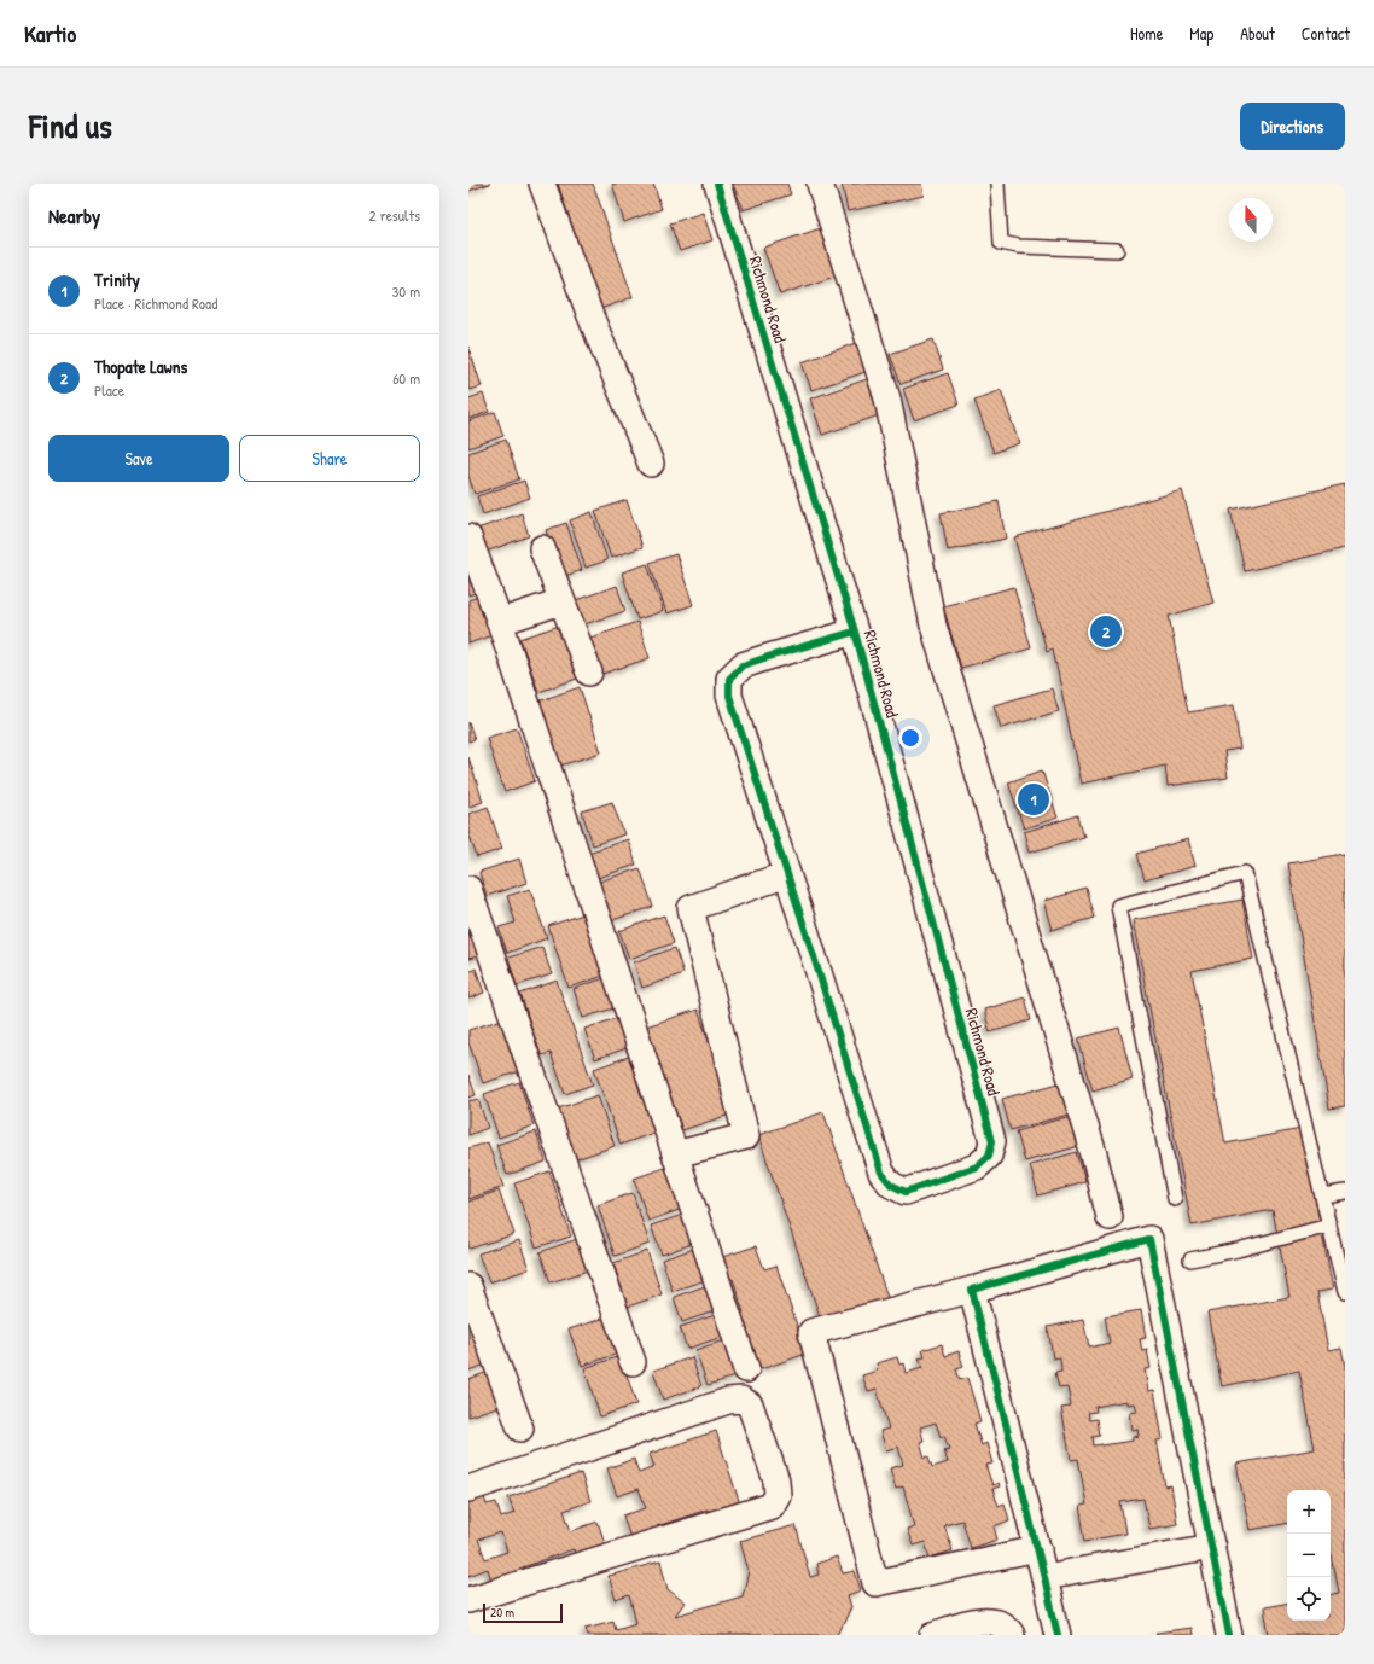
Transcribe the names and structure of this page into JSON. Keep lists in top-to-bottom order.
{
  "streets": {
    "street": ["Richmond Road"]
  },
  "scale_bar": "20 m",
  "north": "top",
  "page": {
    "header": "Kartio",
    "nav": [
      "Home",
      "Map",
      "About",
      "Contact"
    ],
    "title": "Find us",
    "buttons": [
      "Directions",
      ["Save", "Share"]
    ],
    "heading": ["Nearby", "2 results"],
    "list": [
      {
        "mark": "1",
        "name": "Trinity",
        "note": "Place · Richmond Road",
        "value": "30 m"
      },
      {
        "mark": "2",
        "name": "Thopate Lawns",
        "note": "Place",
        "value": "60 m"
      }
    ],
    "pins": ["2", "1"],
    "map_buttons": ["+", "−"],
    "scale": "20 m"
  }
}
